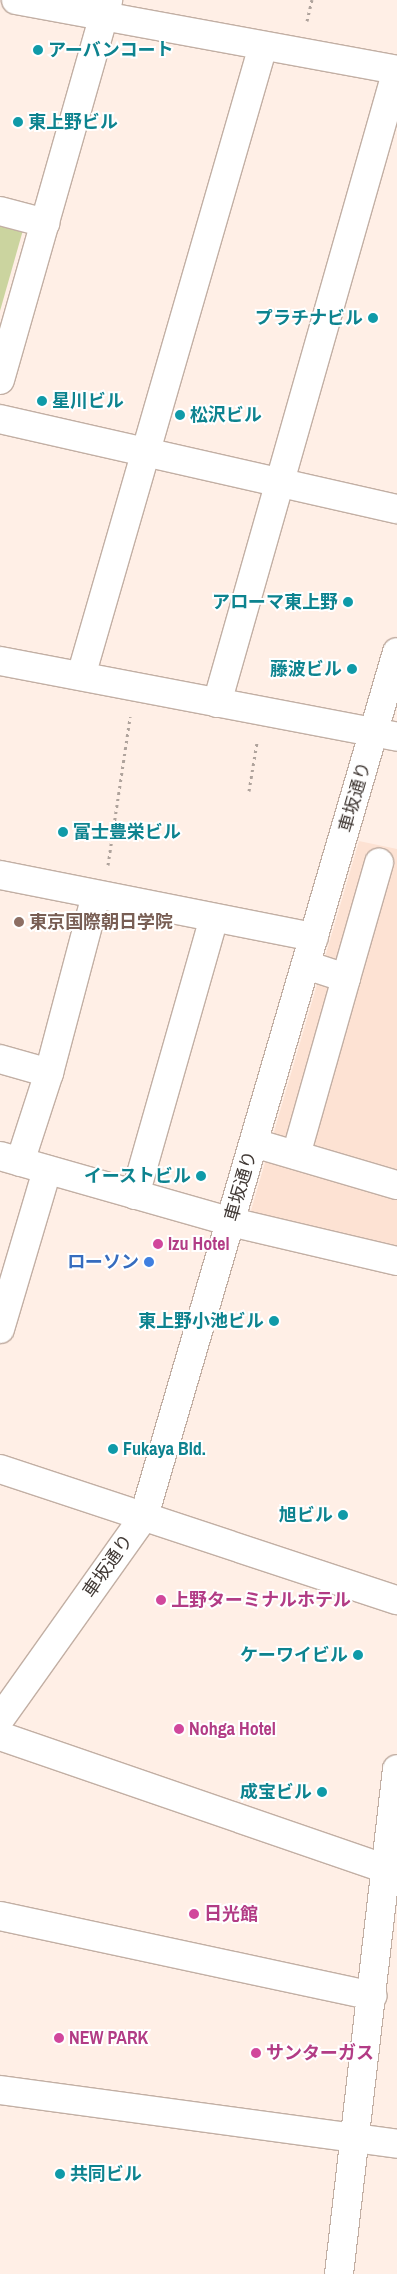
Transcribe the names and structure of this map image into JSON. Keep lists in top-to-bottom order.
{
  "streets": {
    "street": ["車坂通り"]
  },
  "places": [
    "アーバンコート",
    "東上野ビル",
    "プラチナビル",
    "星川ビル",
    "松沢ビル",
    "アローマ東上野",
    "藤波ビル",
    "富士豊栄ビル",
    "東京国際朝日学院",
    "イーストビル",
    "Izu Hotel",
    "ローソン",
    "東上野小池ビル",
    "Fukaya Bld.",
    "旭ビル",
    "上野ターミナルホテル",
    "ケーワイビル",
    "Nohga Hotel",
    "成宝ビル",
    "日光館",
    "NEW PARK",
    "サンターガス",
    "共同ビル"
  ]
}
